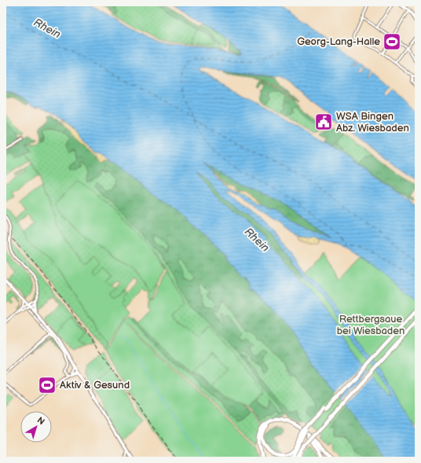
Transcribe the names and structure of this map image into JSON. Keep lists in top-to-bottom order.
{
  "water": ["Rhein"],
  "parks": ["Rettbergsaue bei Wiesbaden"],
  "places": {
    "sports": ["Georg-Lang-Halle", "Aktiv & Gesund"],
    "public building": ["WSA Bingen Abz. Wiesbaden"]
  },
  "north": "top right"
}
